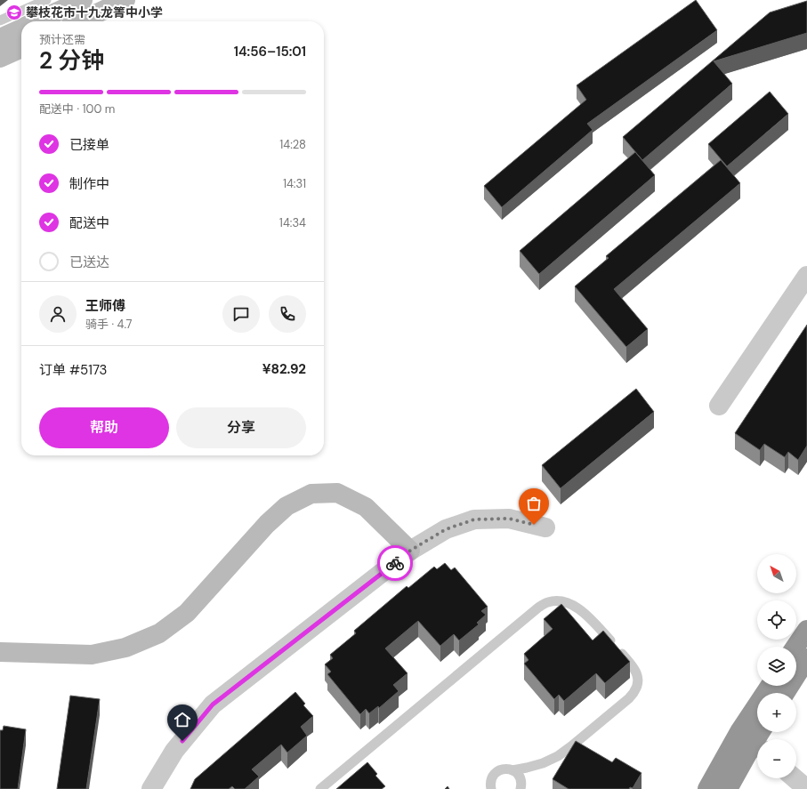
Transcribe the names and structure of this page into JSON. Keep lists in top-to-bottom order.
{
  "places": {
    "school or university": ["攀枝花市十九龙箐中小学"]
  },
  "north": "top left",
  "page": {
    "heading": ["2 分钟", "预计还需", "14:56–15:01"],
    "panel": [
      "王师傅",
      "骑手 · 4.7",
      "订单 #5173",
      "¥82.92"
    ],
    "bar": "配送中 · 100 m",
    "list": [
      ["已接单", "14:28"],
      ["制作中", "14:31"],
      ["配送中", "14:34"],
      "已送达"
    ],
    "buttons": ["帮助", "分享"],
    "map_buttons": ["+", "−"]
  }
}
